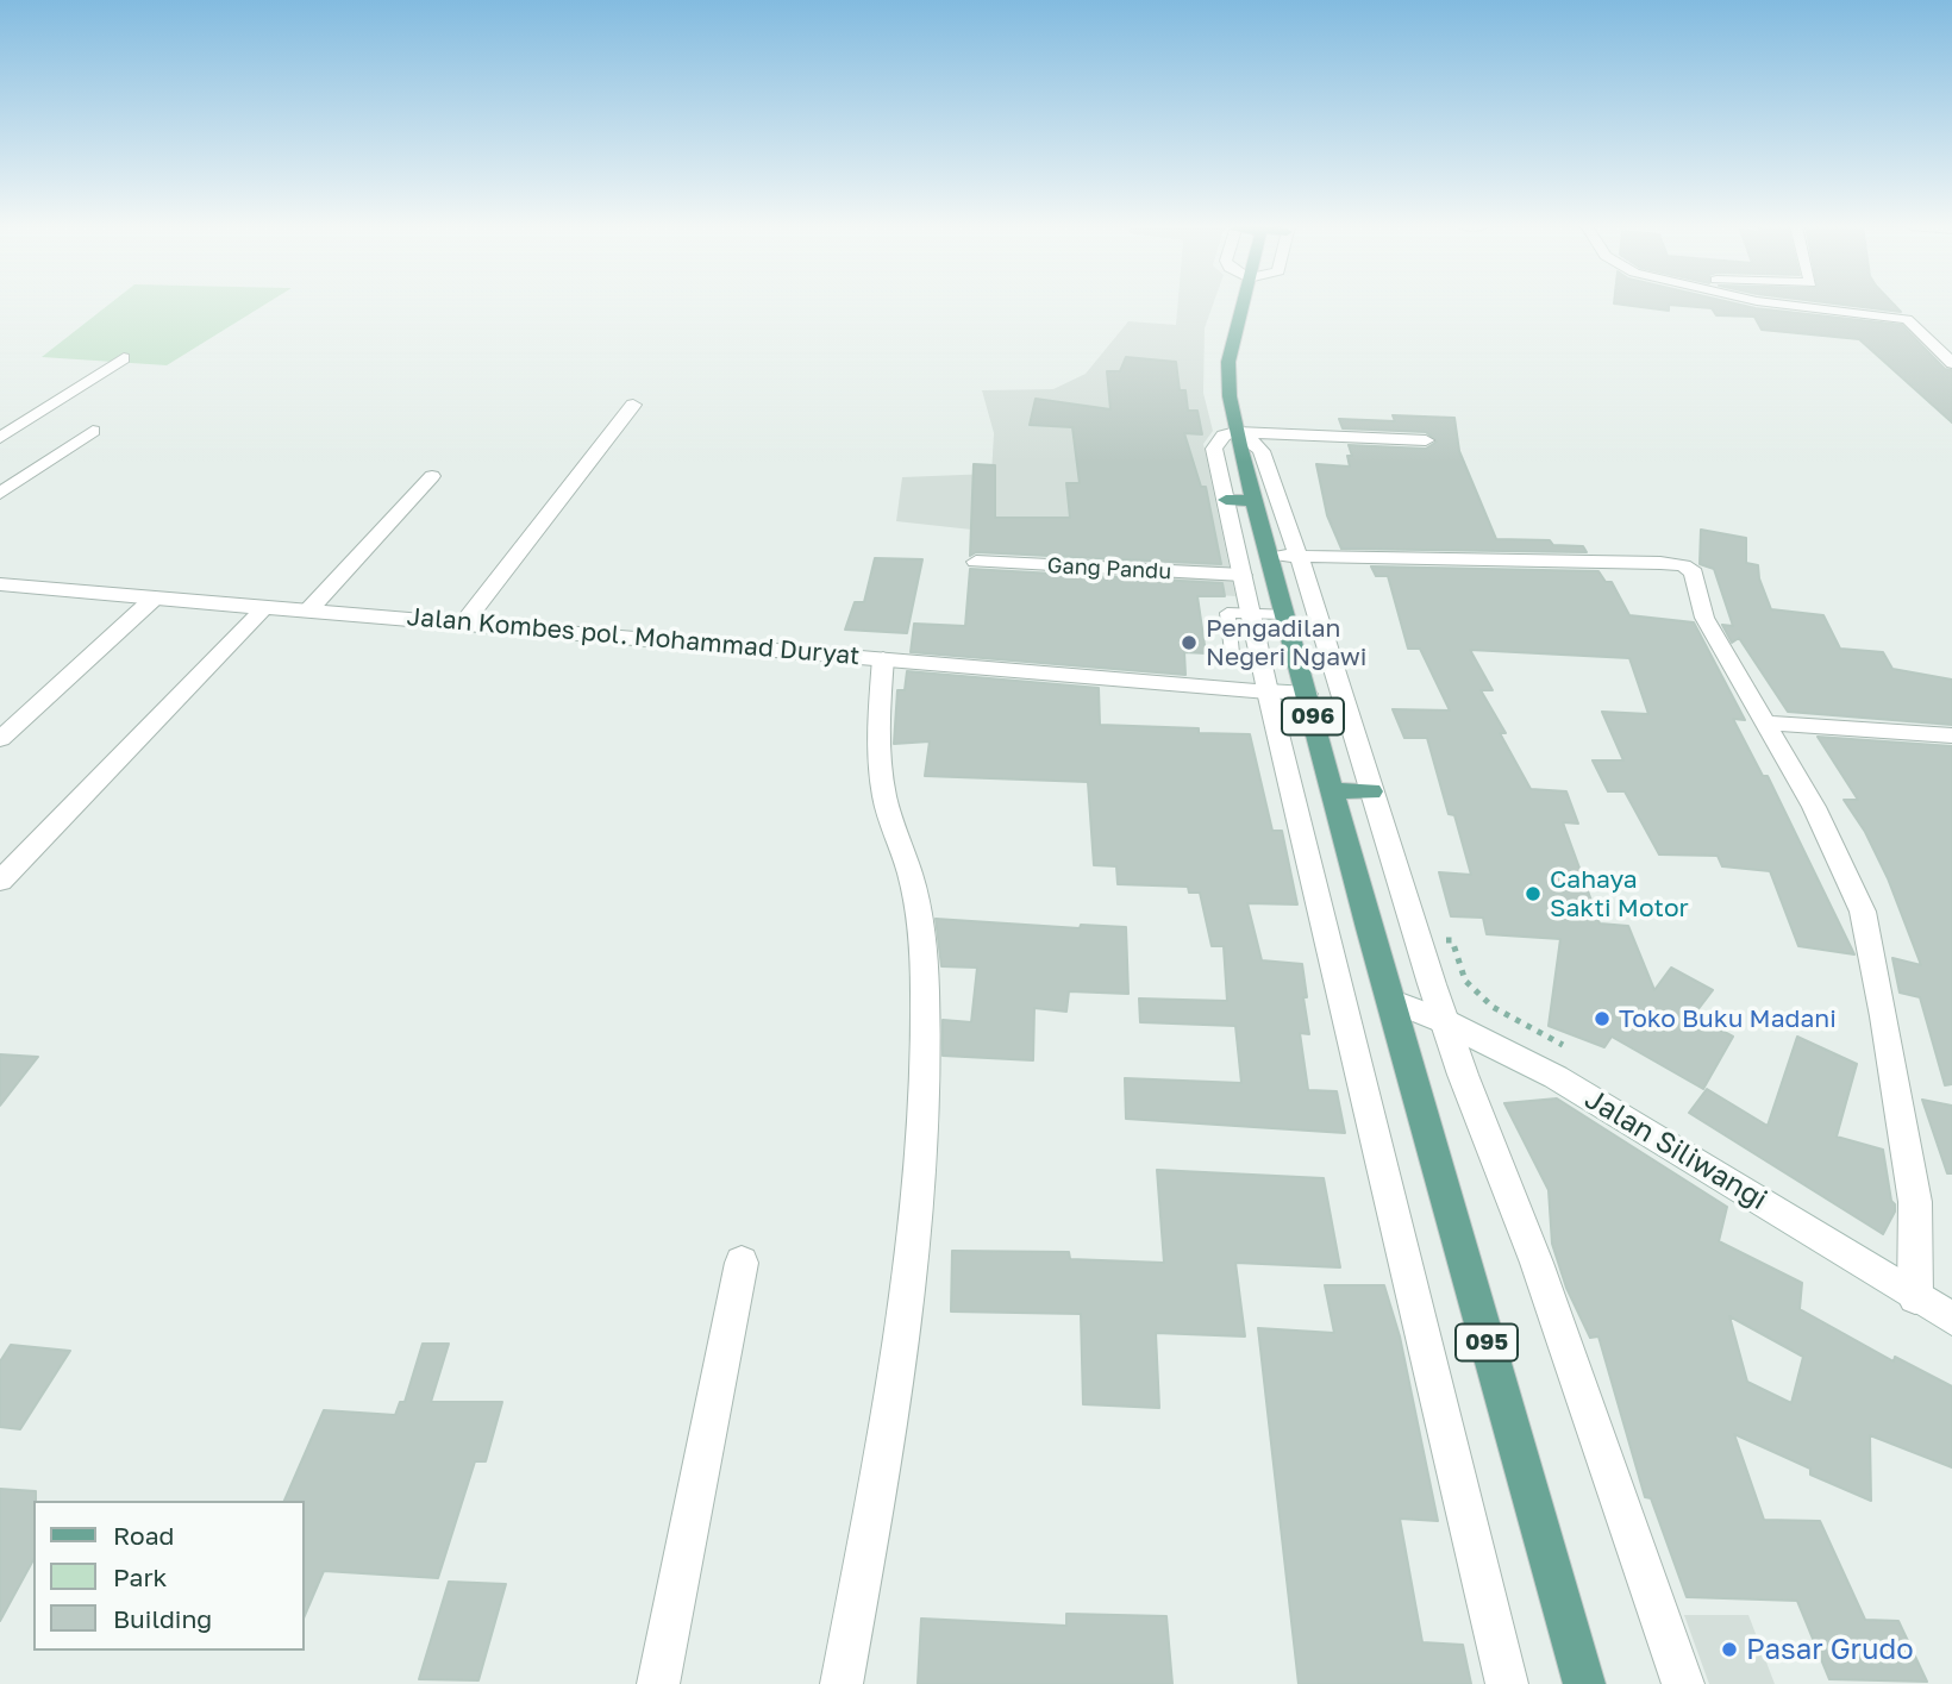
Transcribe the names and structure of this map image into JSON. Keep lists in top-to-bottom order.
{
  "streets": {
    "main road": ["096", "095"],
    "street": ["Gang Pandu", "Jalan Kombes pol. Mohammad Duryat", "Jalan Siliwangi"]
  },
  "crossings": [
    ["Jalan Kombes pol. Mohammad Duryat", "096"],
    ["096", "Jalan Siliwangi"],
    ["096", "095"],
    ["Jalan Siliwangi", "095"]
  ],
  "places": [
    "Pengadilan Negeri Ngawi",
    "Cahaya Sakti Motor",
    "Toko Buku Madani",
    "Pasar Grudo"
  ],
  "legend": ["Road", "Park", "Building"]
}
